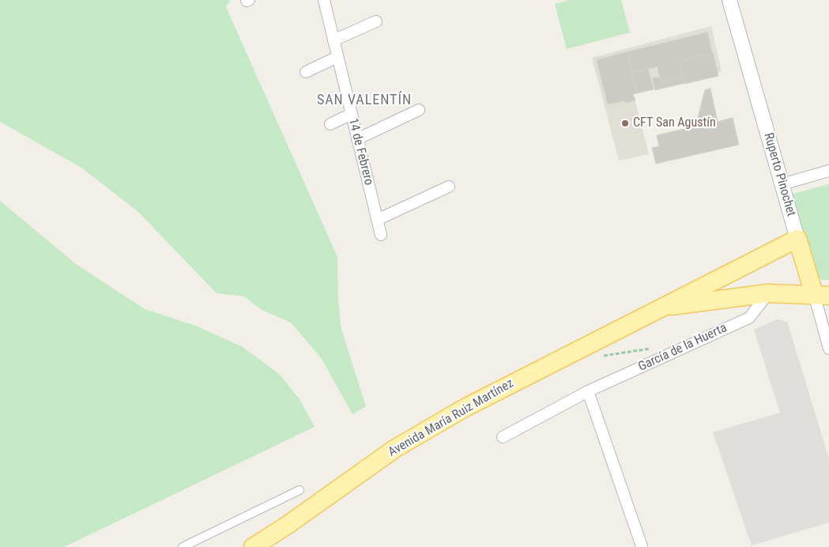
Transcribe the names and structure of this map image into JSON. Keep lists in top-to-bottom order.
{
  "streets": {
    "main road": ["Ruperto Pinochet", "Avenida María Ruiz Martínez"],
    "street": ["14 de Febrero", "García de la Huerta"]
  },
  "crossings": [
    ["Ruperto Pinochet", "Avenida María Ruiz Martínez"],
    ["García de la Huerta", "Avenida María Ruiz Martínez"]
  ],
  "districts": ["SAN VALENTÍN"],
  "places": ["CFT San Agustín"]
}
